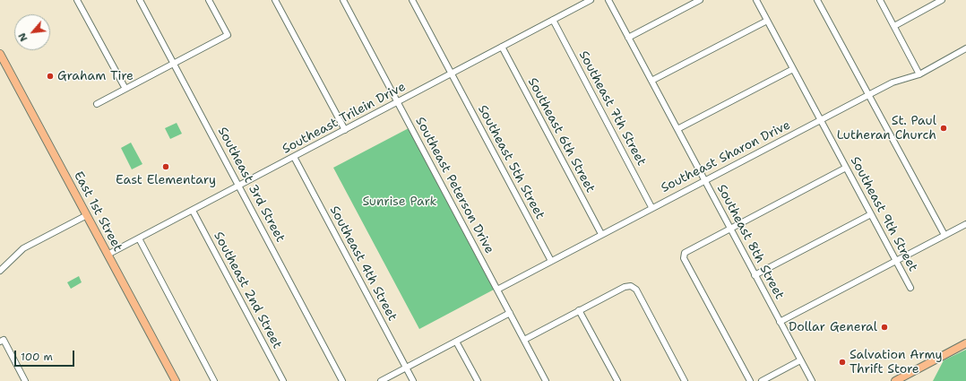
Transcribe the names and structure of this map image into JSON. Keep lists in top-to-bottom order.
{
  "streets": {
    "main road": ["East 1st Street"],
    "street": [
      "Southeast 7th Street",
      "Southeast Trilein Drive",
      "Southeast 6th Street",
      "Southeast Sharon Drive",
      "Southeast 5th Street",
      "Southeast 3rd Street",
      "Southeast Peterson Drive",
      "Southeast 9th Street",
      "Southeast 8th Street",
      "Southeast 4th Street",
      "Southeast 2nd Street"
    ]
  },
  "crossings": [
    ["Southeast 7th Street", "Southeast Trilein Drive"],
    ["Southeast 7th Street", "Southeast Sharon Drive"],
    ["Southeast Trilein Drive", "Southeast 6th Street"],
    ["Southeast Trilein Drive", "Southeast 5th Street"],
    ["Southeast Trilein Drive", "Southeast 3rd Street"],
    ["Southeast Trilein Drive", "Southeast Peterson Drive"],
    ["Southeast Trilein Drive", "East 1st Street"],
    ["Southeast Trilein Drive", "Southeast 4th Street"],
    ["Southeast Trilein Drive", "Southeast 2nd Street"],
    ["Southeast 6th Street", "Southeast Sharon Drive"],
    ["Southeast Sharon Drive", "Southeast 5th Street"],
    ["Southeast Sharon Drive", "Southeast Peterson Drive"],
    ["Southeast Sharon Drive", "Southeast 9th Street"],
    ["Southeast Sharon Drive", "Southeast 8th Street"]
  ],
  "parks": ["Sunrise Park"],
  "places": [
    "Graham Tire",
    "St. Paul Lutheran Church",
    "East Elementary",
    "Dollar General",
    "Salvation Army Thrift Store"
  ],
  "scale_bar": "100 m",
  "north": "bottom left"
}
